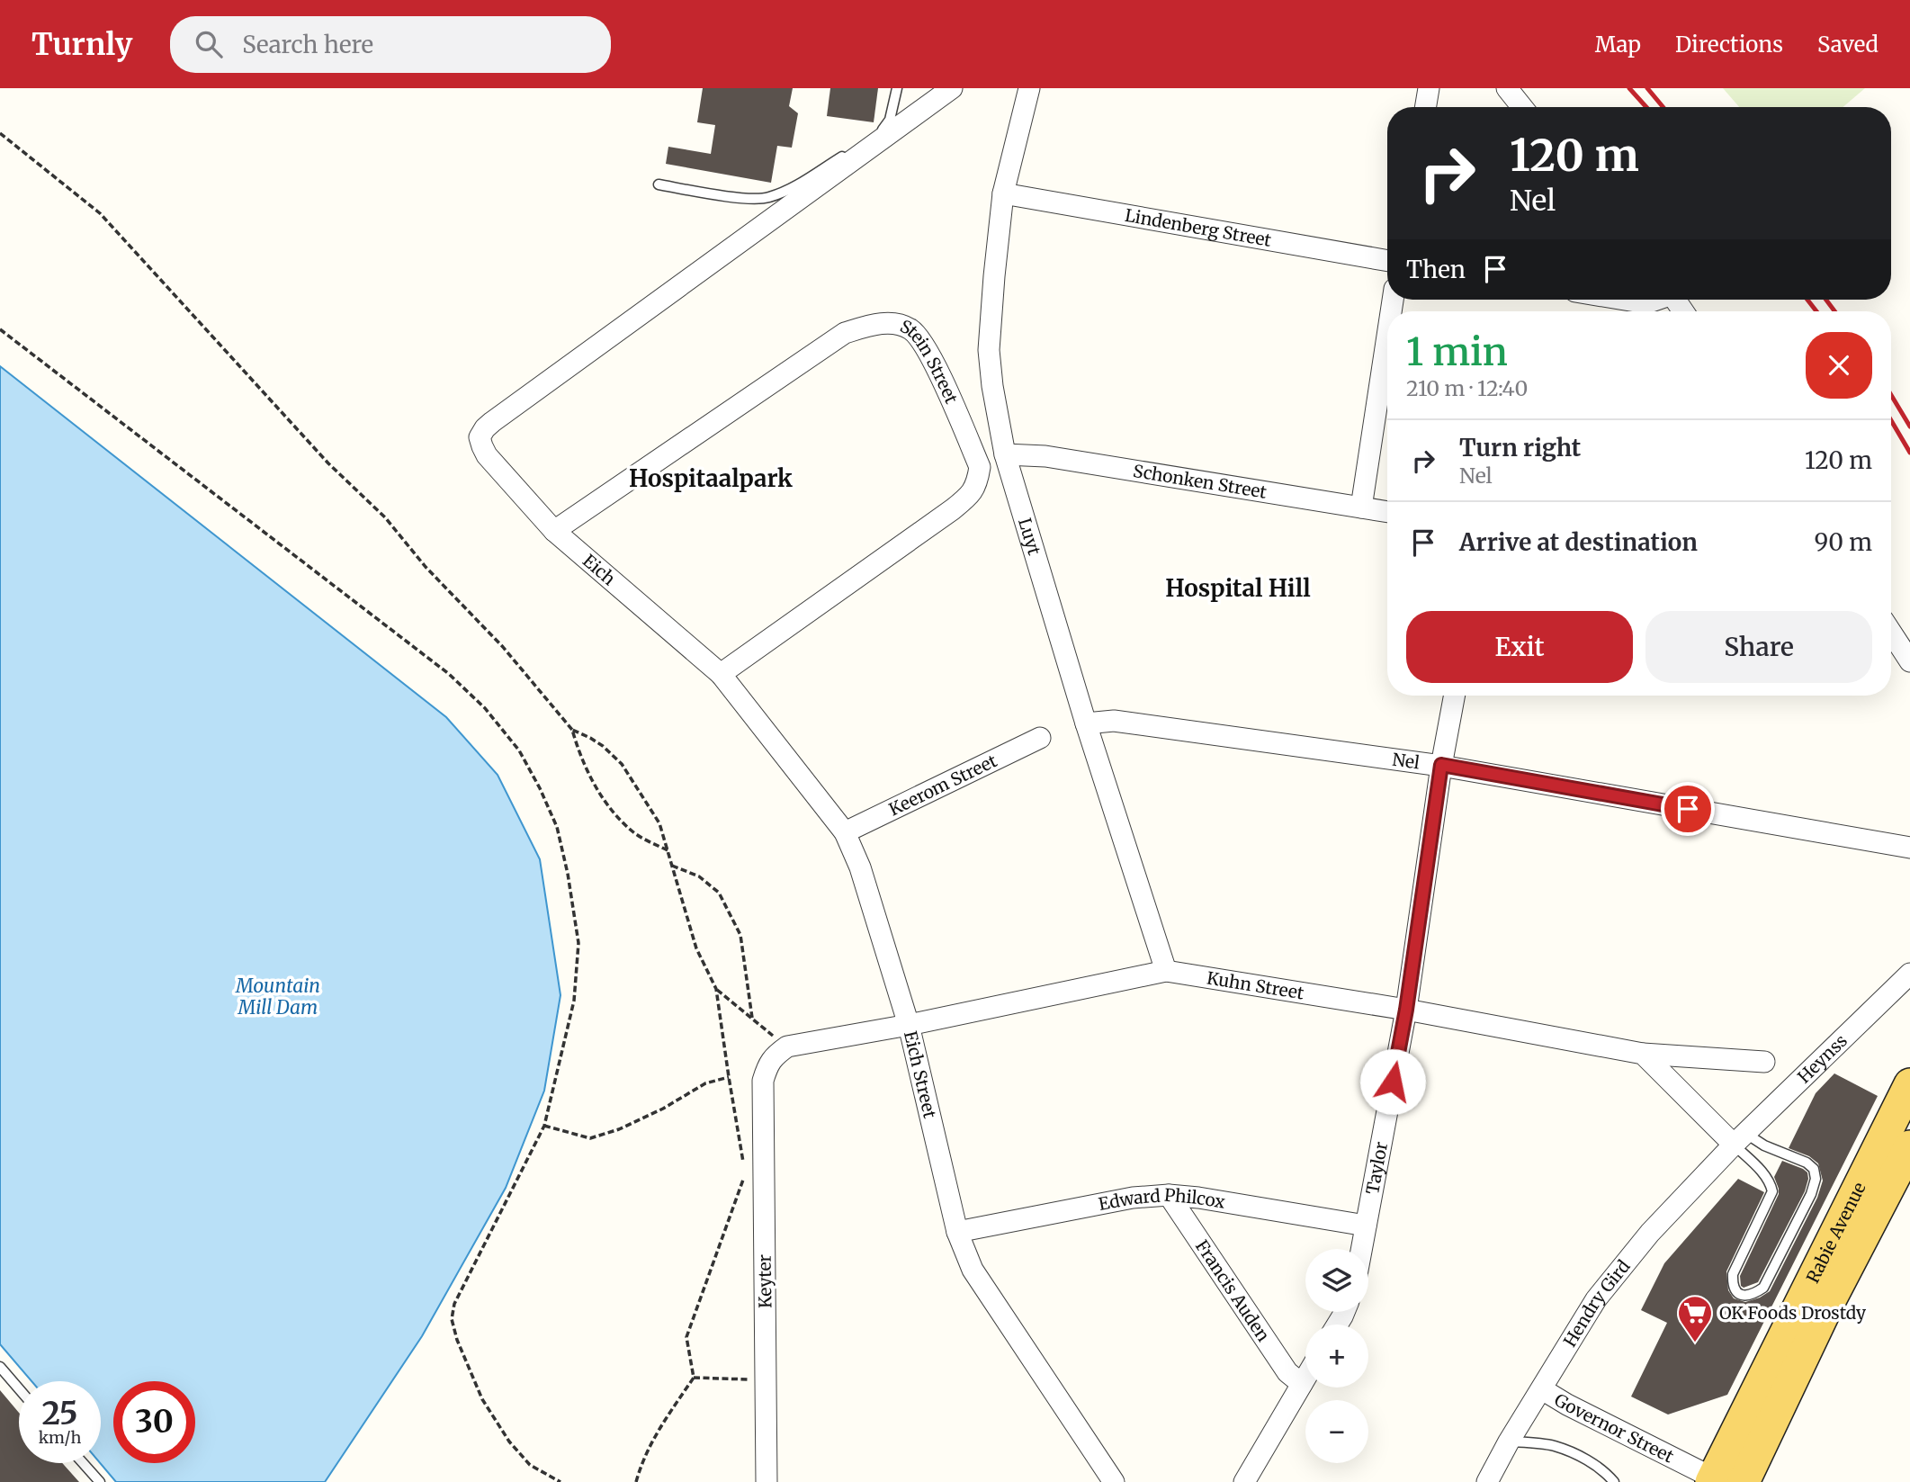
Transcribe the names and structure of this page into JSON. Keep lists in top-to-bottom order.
{
  "streets": {
    "main road": ["Rabie Avenue"],
    "street": [
      "Lindenberg Street",
      "Stein Street",
      "Schonken Street",
      "Luyt",
      "Eich",
      "Nel",
      "Keerom Street",
      "Kuhn Street",
      "Heynss",
      "Eich Street",
      "Taylor",
      "Edward Philcox",
      "Keyter",
      "Francis Auden",
      "Hendry Gird",
      "Governor Street"
    ]
  },
  "crossings": [
    ["Lindenberg Street", "Luyt"],
    ["Stein Street", "Eich"],
    ["Stein Street", "Eich Street"],
    ["Schonken Street", "Luyt"],
    ["Luyt", "Nel"],
    ["Luyt", "Kuhn Street"],
    ["Eich", "Eich Street"],
    ["Nel", "Taylor"],
    ["Keerom Street", "Eich Street"],
    ["Kuhn Street", "Eich Street"],
    ["Kuhn Street", "Taylor"],
    ["Kuhn Street", "Keyter"],
    ["Heynss", "Hendry Gird"],
    ["Eich Street", "Edward Philcox"],
    ["Taylor", "Edward Philcox"],
    ["Edward Philcox", "Francis Auden"],
    ["Rabie Avenue", "Governor Street"],
    ["Hendry Gird", "Governor Street"]
  ],
  "districts": ["Hospitaalpark", "Hospital Hill"],
  "water": ["Mountain Mill Dam"],
  "places": {
    "supermarket": ["OK Foods Drostdy"]
  },
  "page": {
    "header": "Turnly",
    "search": "Search here",
    "nav": ["Map", "Directions", "Saved"],
    "turn": ["120 m", "Nel"],
    "then": "Then",
    "heading": ["1 min", "210 m · 12:40"],
    "list": [
      {
        "name": "Turn right",
        "note": "Nel",
        "value": "120 m"
      },
      {
        "name": "Arrive at destination",
        "value": "90 m"
      }
    ],
    "buttons": ["Exit", "Share"],
    "map_buttons": ["+", "−"],
    "speed": "25 km/h",
    "limit": "30"
  }
}
